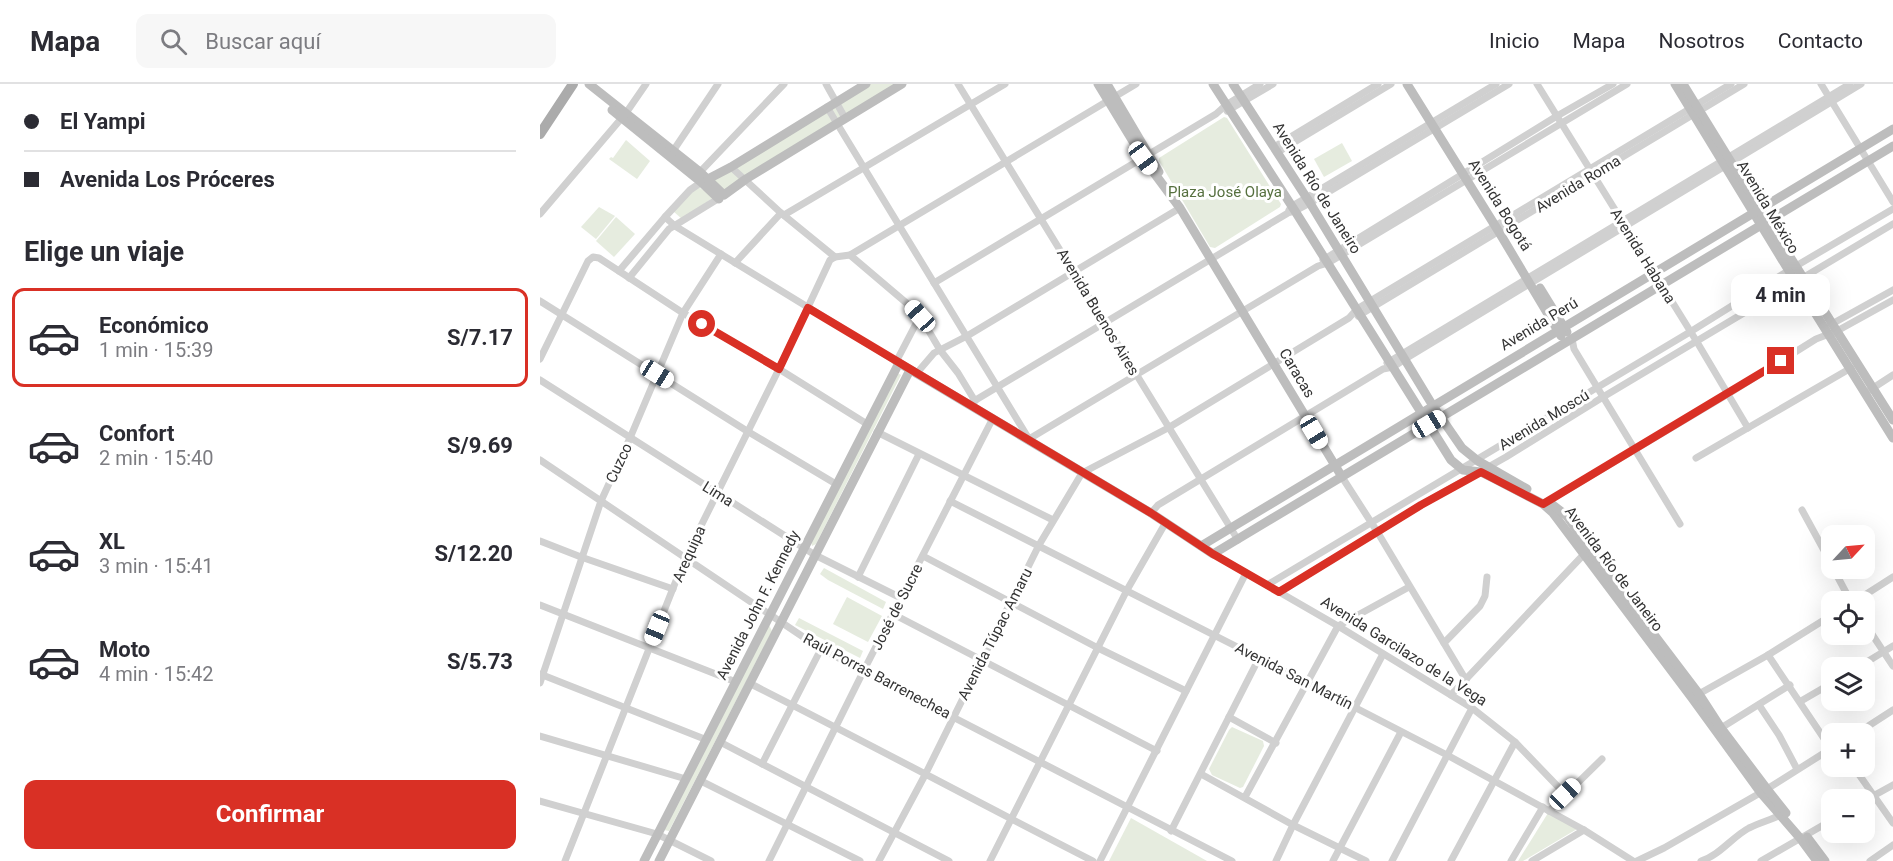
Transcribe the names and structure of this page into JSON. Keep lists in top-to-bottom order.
{
  "streets": {
    "street": [
      "Avenida Roma",
      "Avenida Río de Janeiro",
      "Avenida Bogotá",
      "Avenida México",
      "Avenida Habana",
      "Avenida Buenos Aires",
      "Avenida Perú",
      "Caracas",
      "Avenida Moscú",
      "Cuzco",
      "Lima",
      "Arequipa",
      "Avenida John F. Kennedy",
      "José de Sucre",
      "Avenida Túpac Amaru",
      "Avenida Garcilazo de la Vega",
      "Raúl Porras Barrenechea",
      "Avenida San Martín"
    ]
  },
  "crossings": [
    ["Avenida Roma", "Avenida Río de Janeiro"],
    ["Avenida Roma", "Avenida Bogotá"],
    ["Avenida Roma", "Avenida México"],
    ["Avenida Roma", "Avenida Habana"],
    ["Avenida Roma", "Avenida Buenos Aires"],
    ["Avenida Roma", "Caracas"],
    ["Avenida Roma", "Avenida Túpac Amaru"],
    ["Avenida Roma", "Avenida Garcilazo de la Vega"],
    ["Avenida Río de Janeiro", "Avenida Perú"],
    ["Avenida Río de Janeiro", "Avenida Moscú"],
    ["Avenida Bogotá", "Avenida Perú"],
    ["Avenida Bogotá", "Avenida Moscú"],
    ["Avenida México", "Avenida Perú"],
    ["Avenida México", "Avenida Moscú"],
    ["Avenida Habana", "Avenida Perú"],
    ["Avenida Habana", "Avenida Moscú"],
    ["Avenida Buenos Aires", "Avenida Perú"],
    ["Avenida Perú", "Caracas"],
    ["Avenida Perú", "Avenida Garcilazo de la Vega"],
    ["Caracas", "Avenida Moscú"],
    ["Avenida Moscú", "Avenida Garcilazo de la Vega"],
    ["Cuzco", "Lima"],
    ["Cuzco", "Raúl Porras Barrenechea"],
    ["Lima", "Arequipa"],
    ["Lima", "Avenida John F. Kennedy"],
    ["Lima", "José de Sucre"],
    ["Arequipa", "Raúl Porras Barrenechea"],
    ["Avenida John F. Kennedy", "Avenida Garcilazo de la Vega"],
    ["Avenida John F. Kennedy", "Raúl Porras Barrenechea"],
    ["José de Sucre", "Avenida Garcilazo de la Vega"],
    ["José de Sucre", "Raúl Porras Barrenechea"],
    ["José de Sucre", "Avenida San Martín"],
    ["Avenida Túpac Amaru", "Avenida Garcilazo de la Vega"],
    ["Avenida Túpac Amaru", "Raúl Porras Barrenechea"],
    ["Avenida Túpac Amaru", "Avenida San Martín"]
  ],
  "parks": ["Plaza José Olaya"],
  "north": "top right",
  "page": {
    "header": "Mapa",
    "search": "Buscar aquí",
    "nav": [
      "Inicio",
      "Mapa",
      "Nosotros",
      "Contacto"
    ],
    "banner": ["El Yampi", "Avenida Los Próceres"],
    "heading": "Elige un viaje",
    "bubble": "4 min",
    "list": [
      {
        "name": "Económico",
        "note": "1 min · 15:39",
        "value": "S/7.17"
      },
      {
        "name": "Confort",
        "note": "2 min · 15:40",
        "value": "S/9.69"
      },
      {
        "name": "XL",
        "note": "3 min · 15:41",
        "value": "S/12.20"
      },
      {
        "name": "Moto",
        "note": "4 min · 15:42",
        "value": "S/5.73"
      }
    ],
    "map_buttons": ["+", "−"],
    "buttons": "Confirmar"
  }
}
